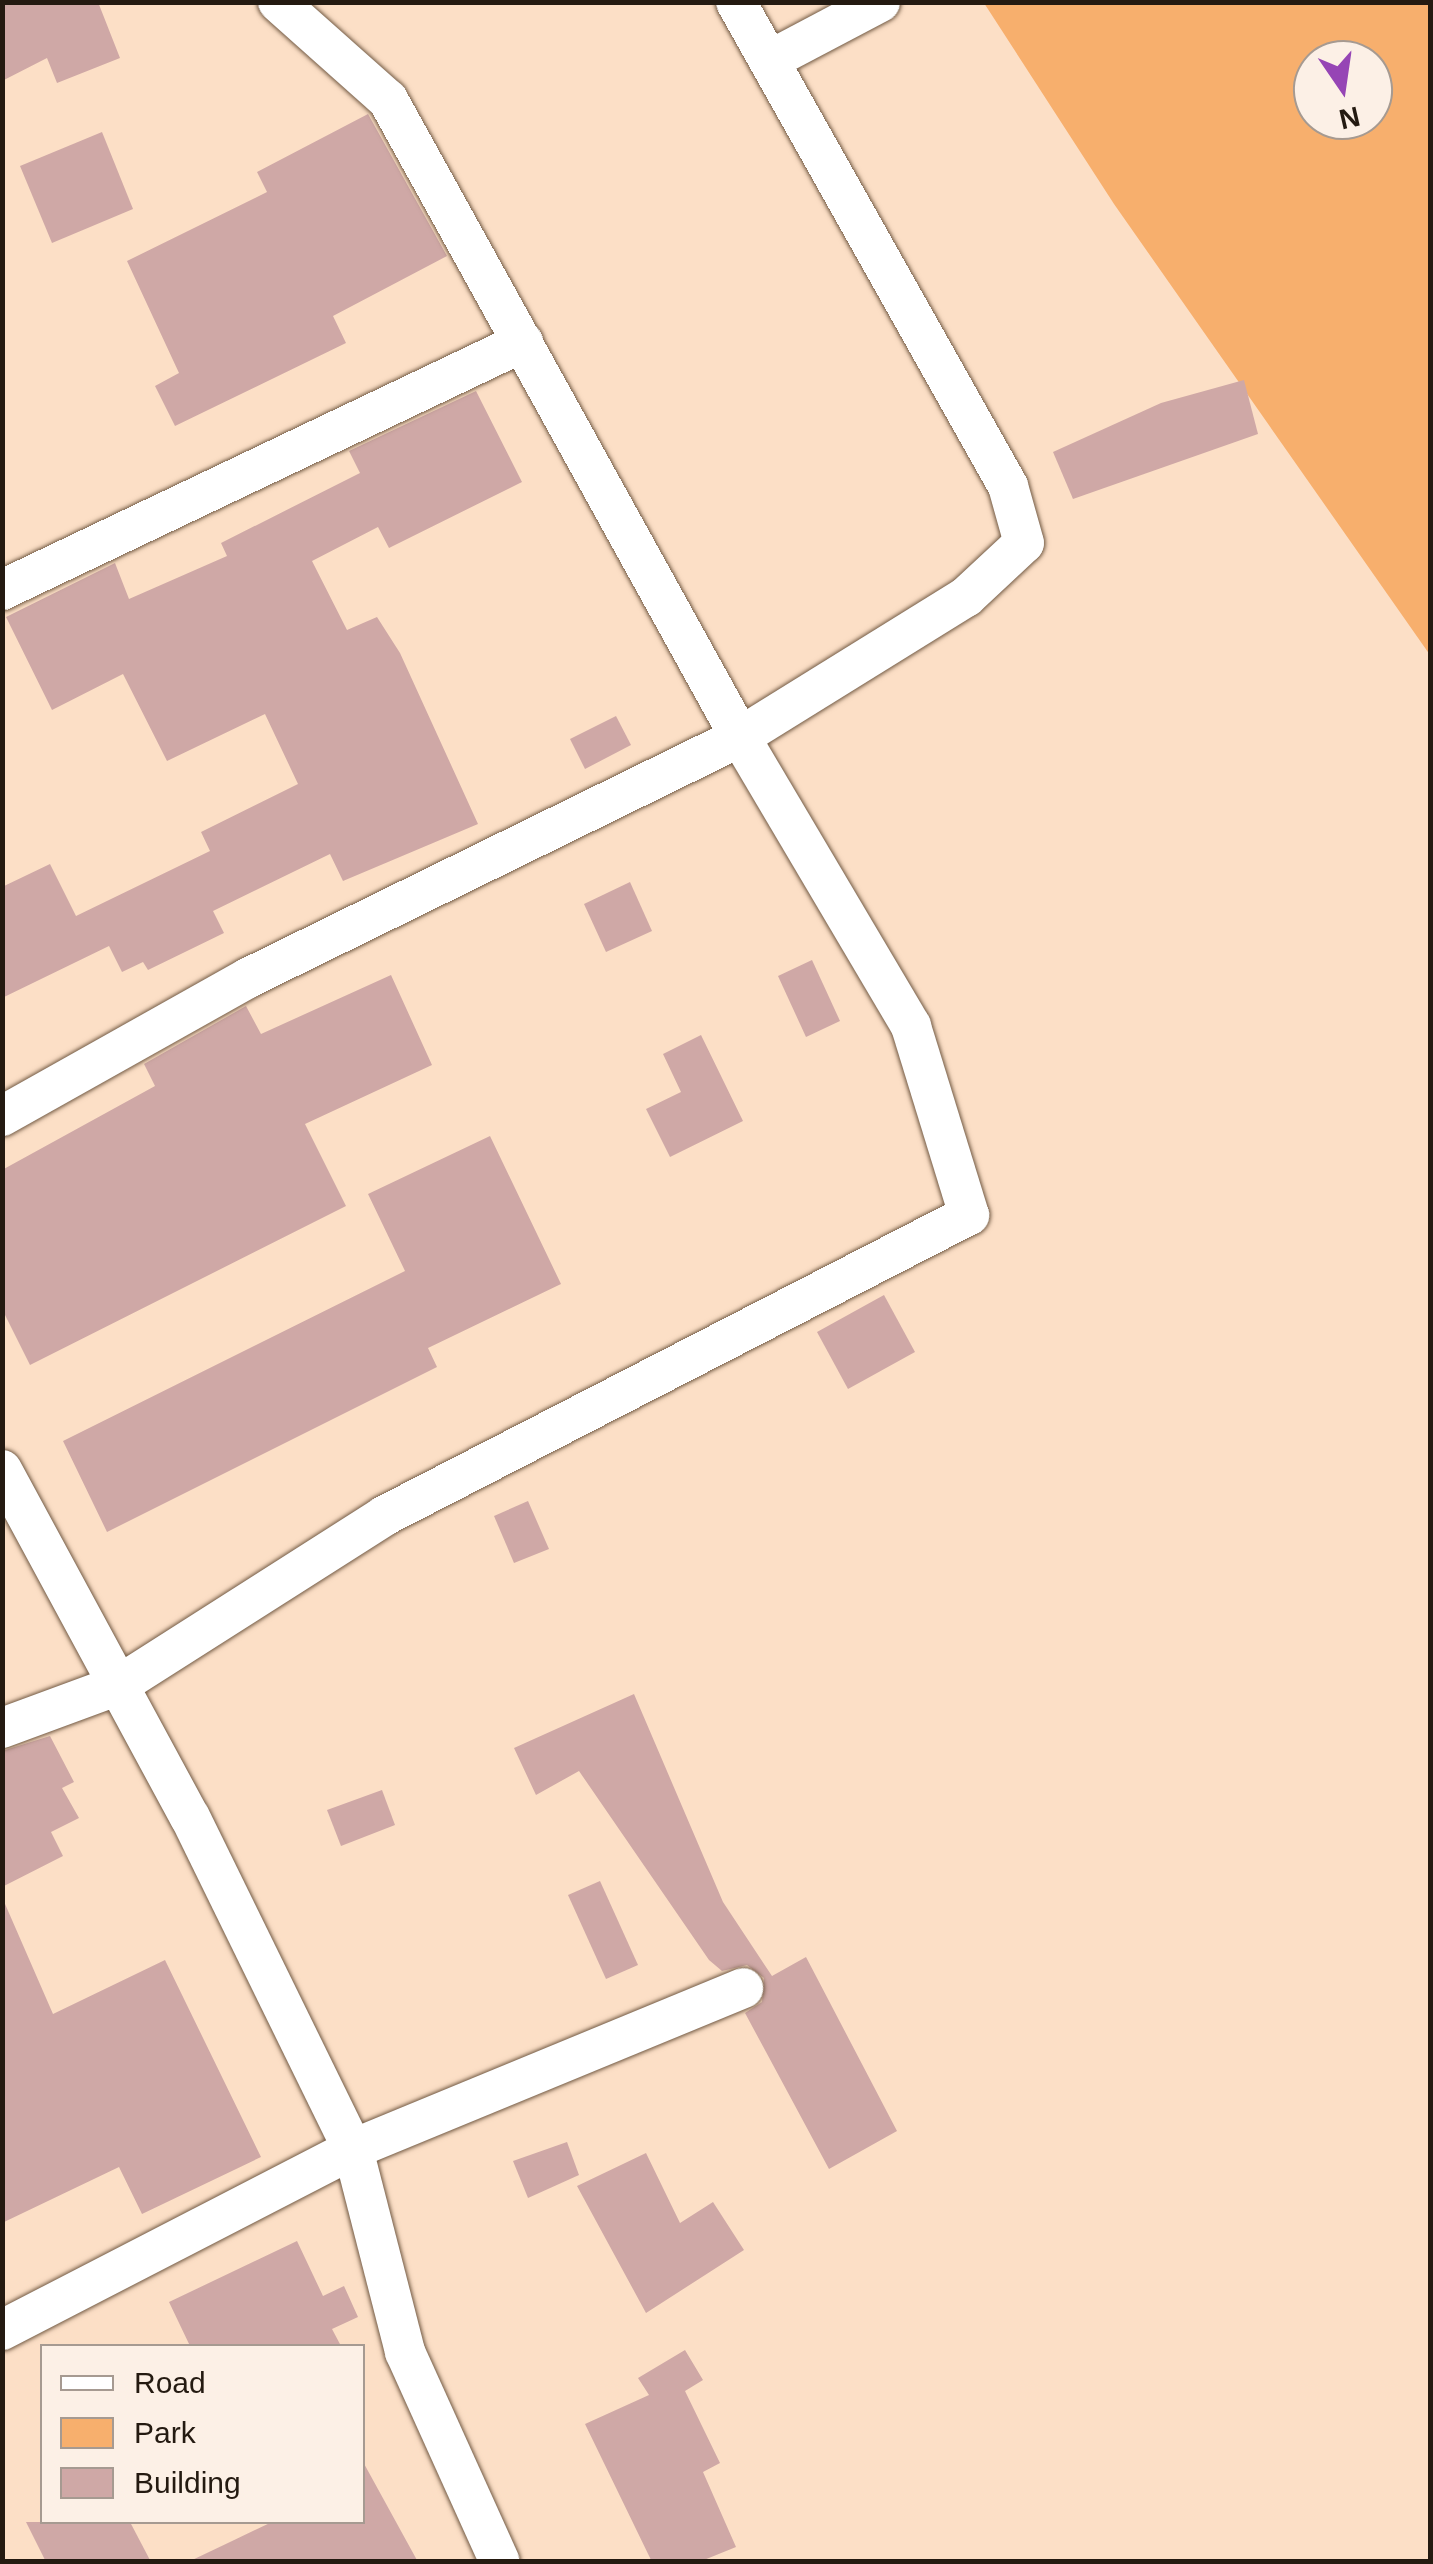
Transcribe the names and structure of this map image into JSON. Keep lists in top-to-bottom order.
{
  "legend": ["Road", "Park", "Building"],
  "north": "bottom"
}
